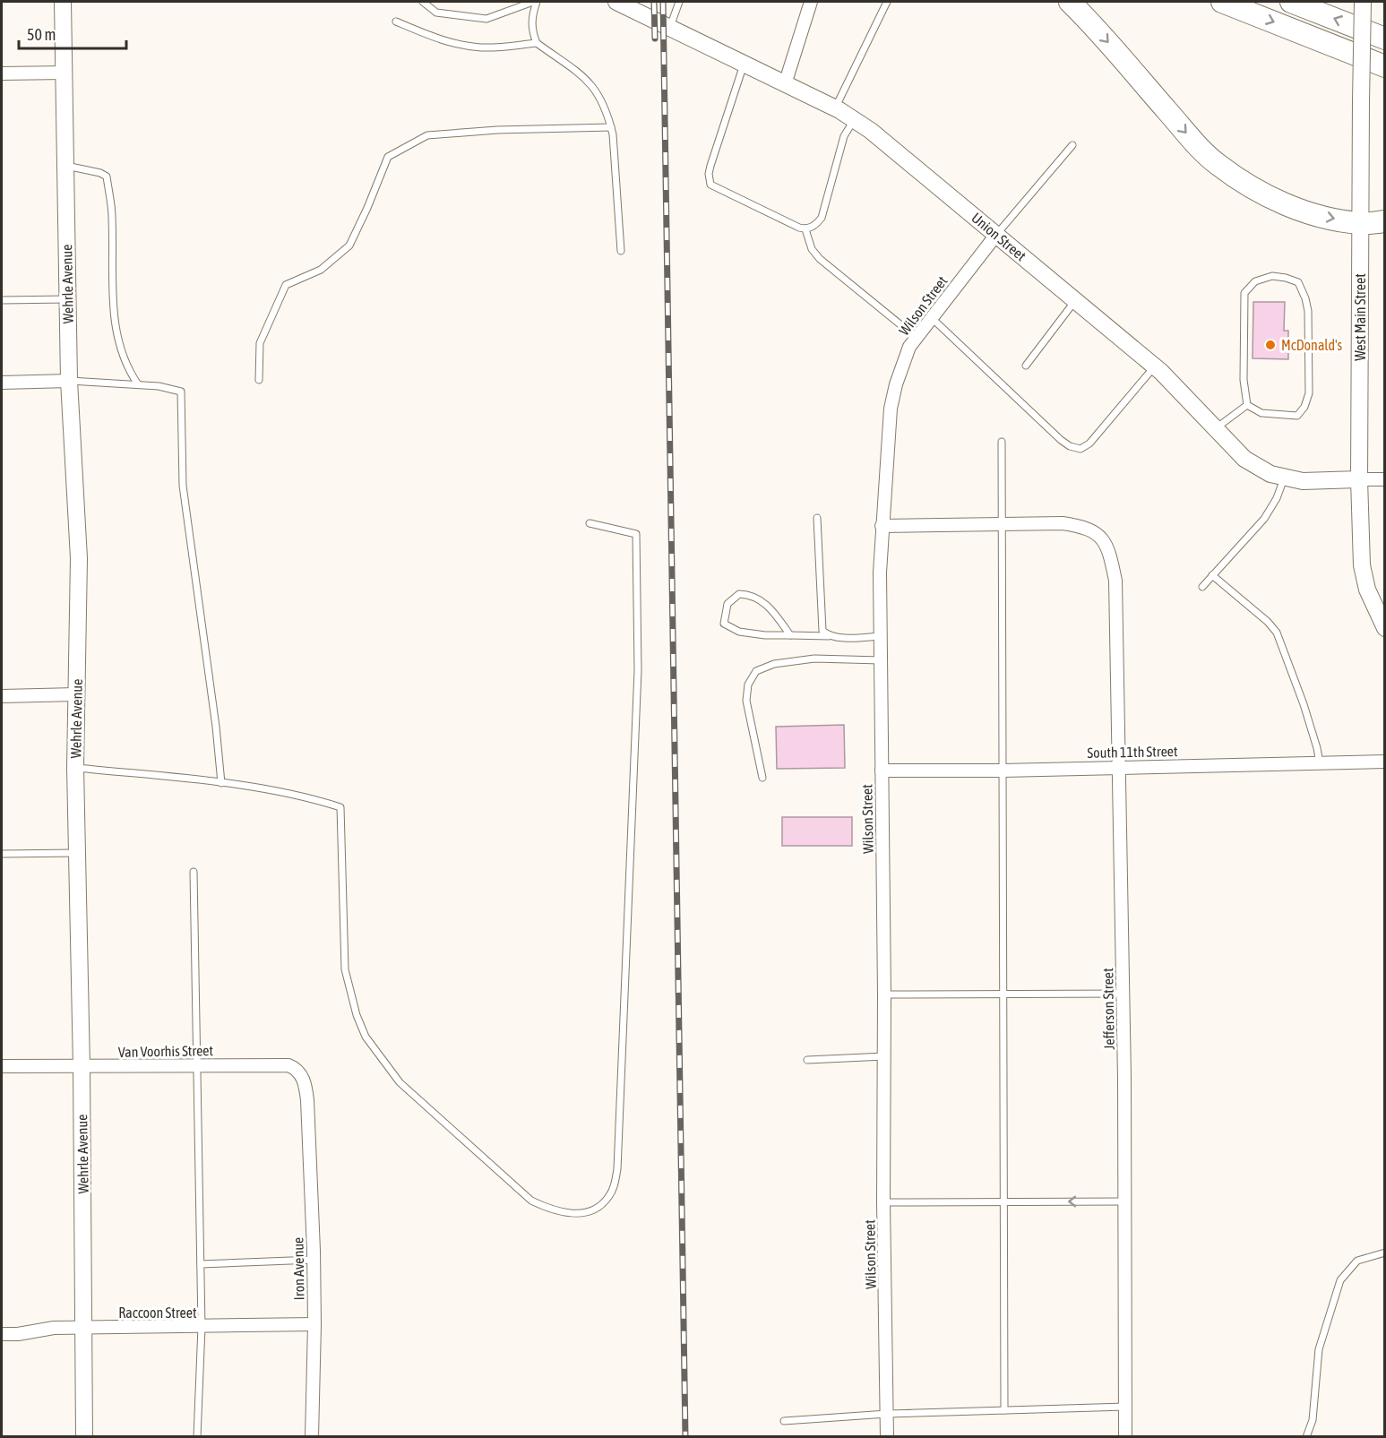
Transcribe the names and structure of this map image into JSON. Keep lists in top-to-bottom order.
{
  "streets": {
    "street": [
      "Union Street",
      "Wehrle Avenue",
      "Wilson Street",
      "West Main Street",
      "South 11th Street",
      "Jefferson Street",
      "Van Voorhis Street",
      "Iron Avenue",
      "Raccoon Street"
    ]
  },
  "crossings": [
    ["Union Street", "Wilson Street"],
    ["Union Street", "West Main Street"],
    ["Wehrle Avenue", "Van Voorhis Street"],
    ["Wehrle Avenue", "Raccoon Street"],
    ["Wilson Street", "South 11th Street"],
    ["Wilson Street", "Jefferson Street"],
    ["South 11th Street", "Jefferson Street"],
    ["Van Voorhis Street", "Iron Avenue"],
    ["Iron Avenue", "Raccoon Street"]
  ],
  "places": ["McDonald's"],
  "scale_bar": "50 m"
}
